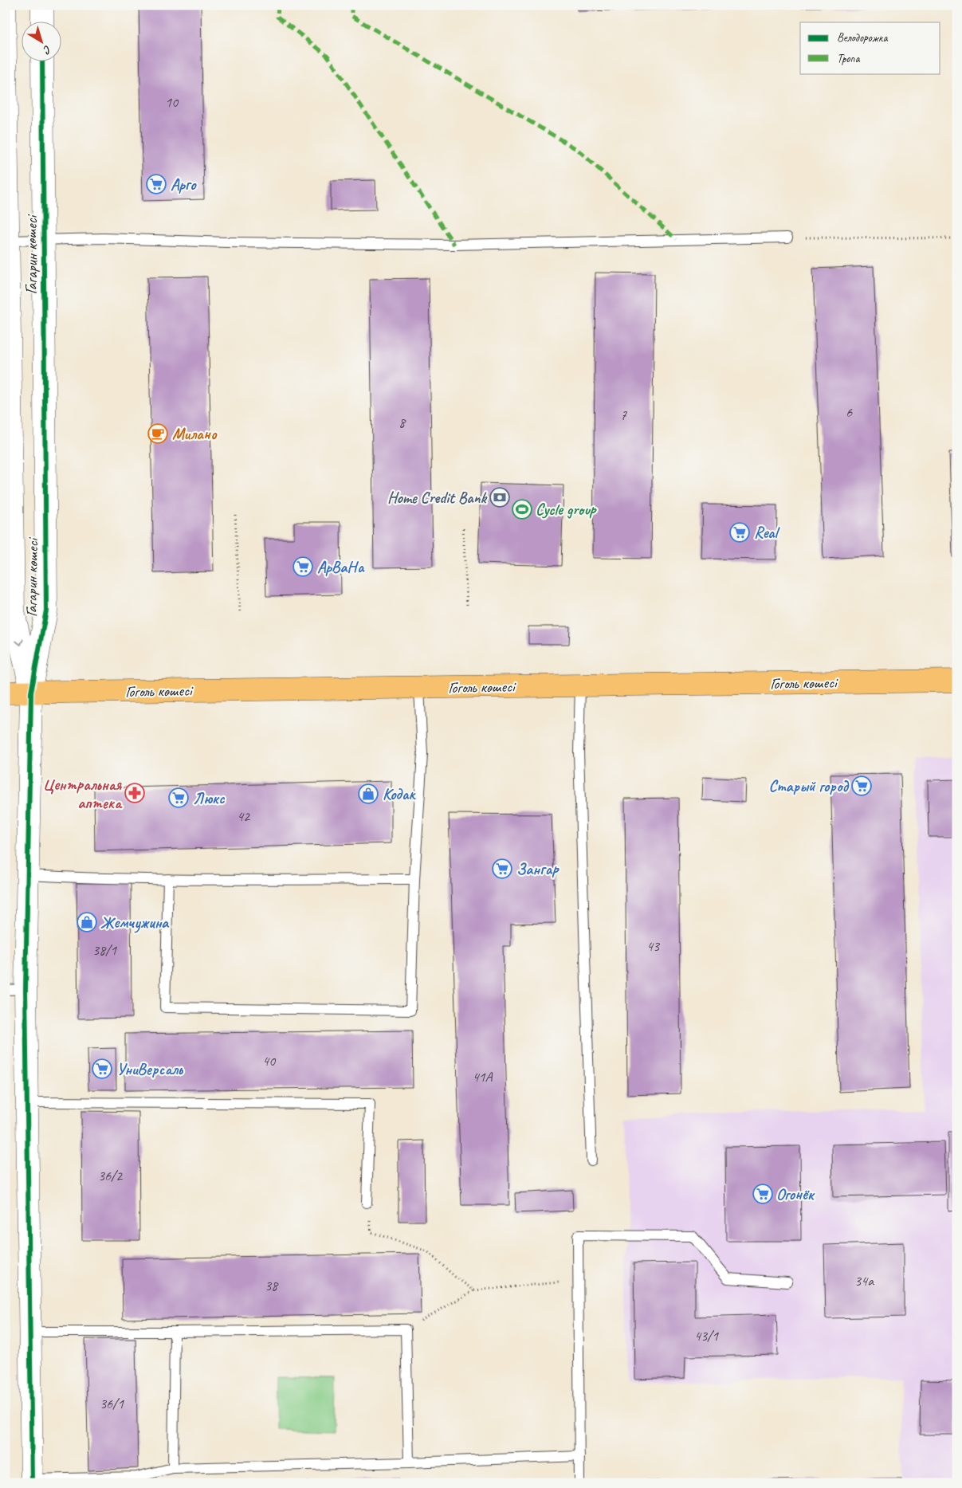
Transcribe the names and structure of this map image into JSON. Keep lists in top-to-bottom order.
{
  "streets": {
    "main road": ["Гоголь көшесі"],
    "street": ["Гагарин көшесі"]
  },
  "crossings": [
    ["Гагарин көшесі", "Гоголь көшесі"]
  ],
  "places": {
    "supermarket": [
      "Арго",
      "Real",
      "АрВаНа",
      "Старый город",
      "Люкс",
      "Зангар",
      "УниВерсаль",
      "Огонёк"
    ],
    "cafe": ["Милано"],
    "bank": ["Home Credit Bank"],
    "sports": ["Cycle group"],
    "pharmacy": ["Центральная аптека"],
    "shop": ["Кодак", "Жемчужина"]
  },
  "house_numbers": [
    "10",
    "6",
    "7",
    "8",
    "42",
    "43",
    "38/1",
    "40",
    "41А",
    "36/2",
    "34а",
    "38",
    "43/1",
    "36/1"
  ],
  "legend": ["Велодорожка", "Тропа"],
  "north": "bottom right"
}
